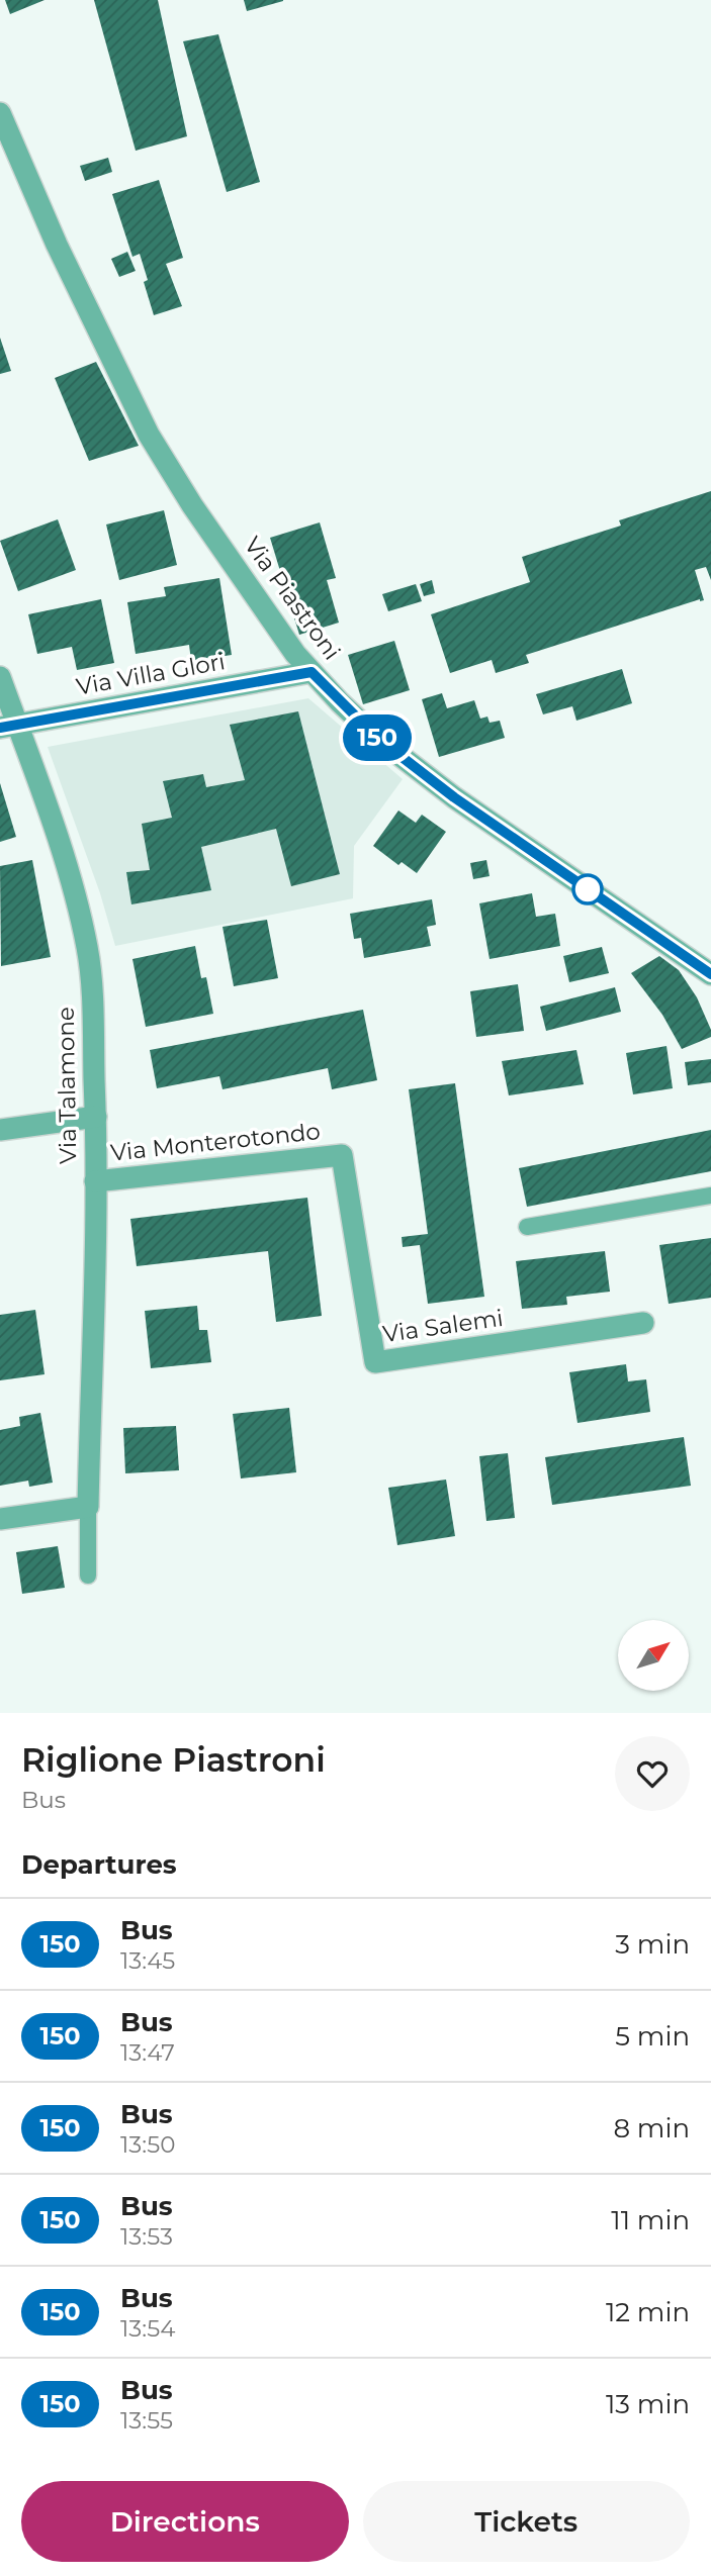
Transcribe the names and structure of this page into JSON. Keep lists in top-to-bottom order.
{
  "streets": {
    "street": [
      "Via Piastroni",
      "Via Villa Glori",
      "Via Talamone",
      "Via Monterotondo",
      "Via Salemi"
    ]
  },
  "crossings": [
    ["Via Piastroni", "Via Villa Glori"],
    ["Via Villa Glori", "Via Talamone"],
    ["Via Talamone", "Via Monterotondo"],
    ["Via Monterotondo", "Via Salemi"]
  ],
  "lines": ["bus line 150"],
  "north": "top right",
  "page": {
    "on_map": "150",
    "heading": [
      ["Riglione Piastroni", "Bus"],
      "Departures"
    ],
    "list": [
      {
        "mark": "150",
        "name": "Bus",
        "note": "13:45",
        "value": "3 min"
      },
      {
        "mark": "150",
        "name": "Bus",
        "note": "13:47",
        "value": "5 min"
      },
      {
        "mark": "150",
        "name": "Bus",
        "note": "13:50",
        "value": "8 min"
      },
      {
        "mark": "150",
        "name": "Bus",
        "note": "13:53",
        "value": "11 min"
      },
      {
        "mark": "150",
        "name": "Bus",
        "note": "13:54",
        "value": "12 min"
      },
      {
        "mark": "150",
        "name": "Bus",
        "note": "13:55",
        "value": "13 min"
      }
    ],
    "buttons": ["Directions", "Tickets"]
  }
}
